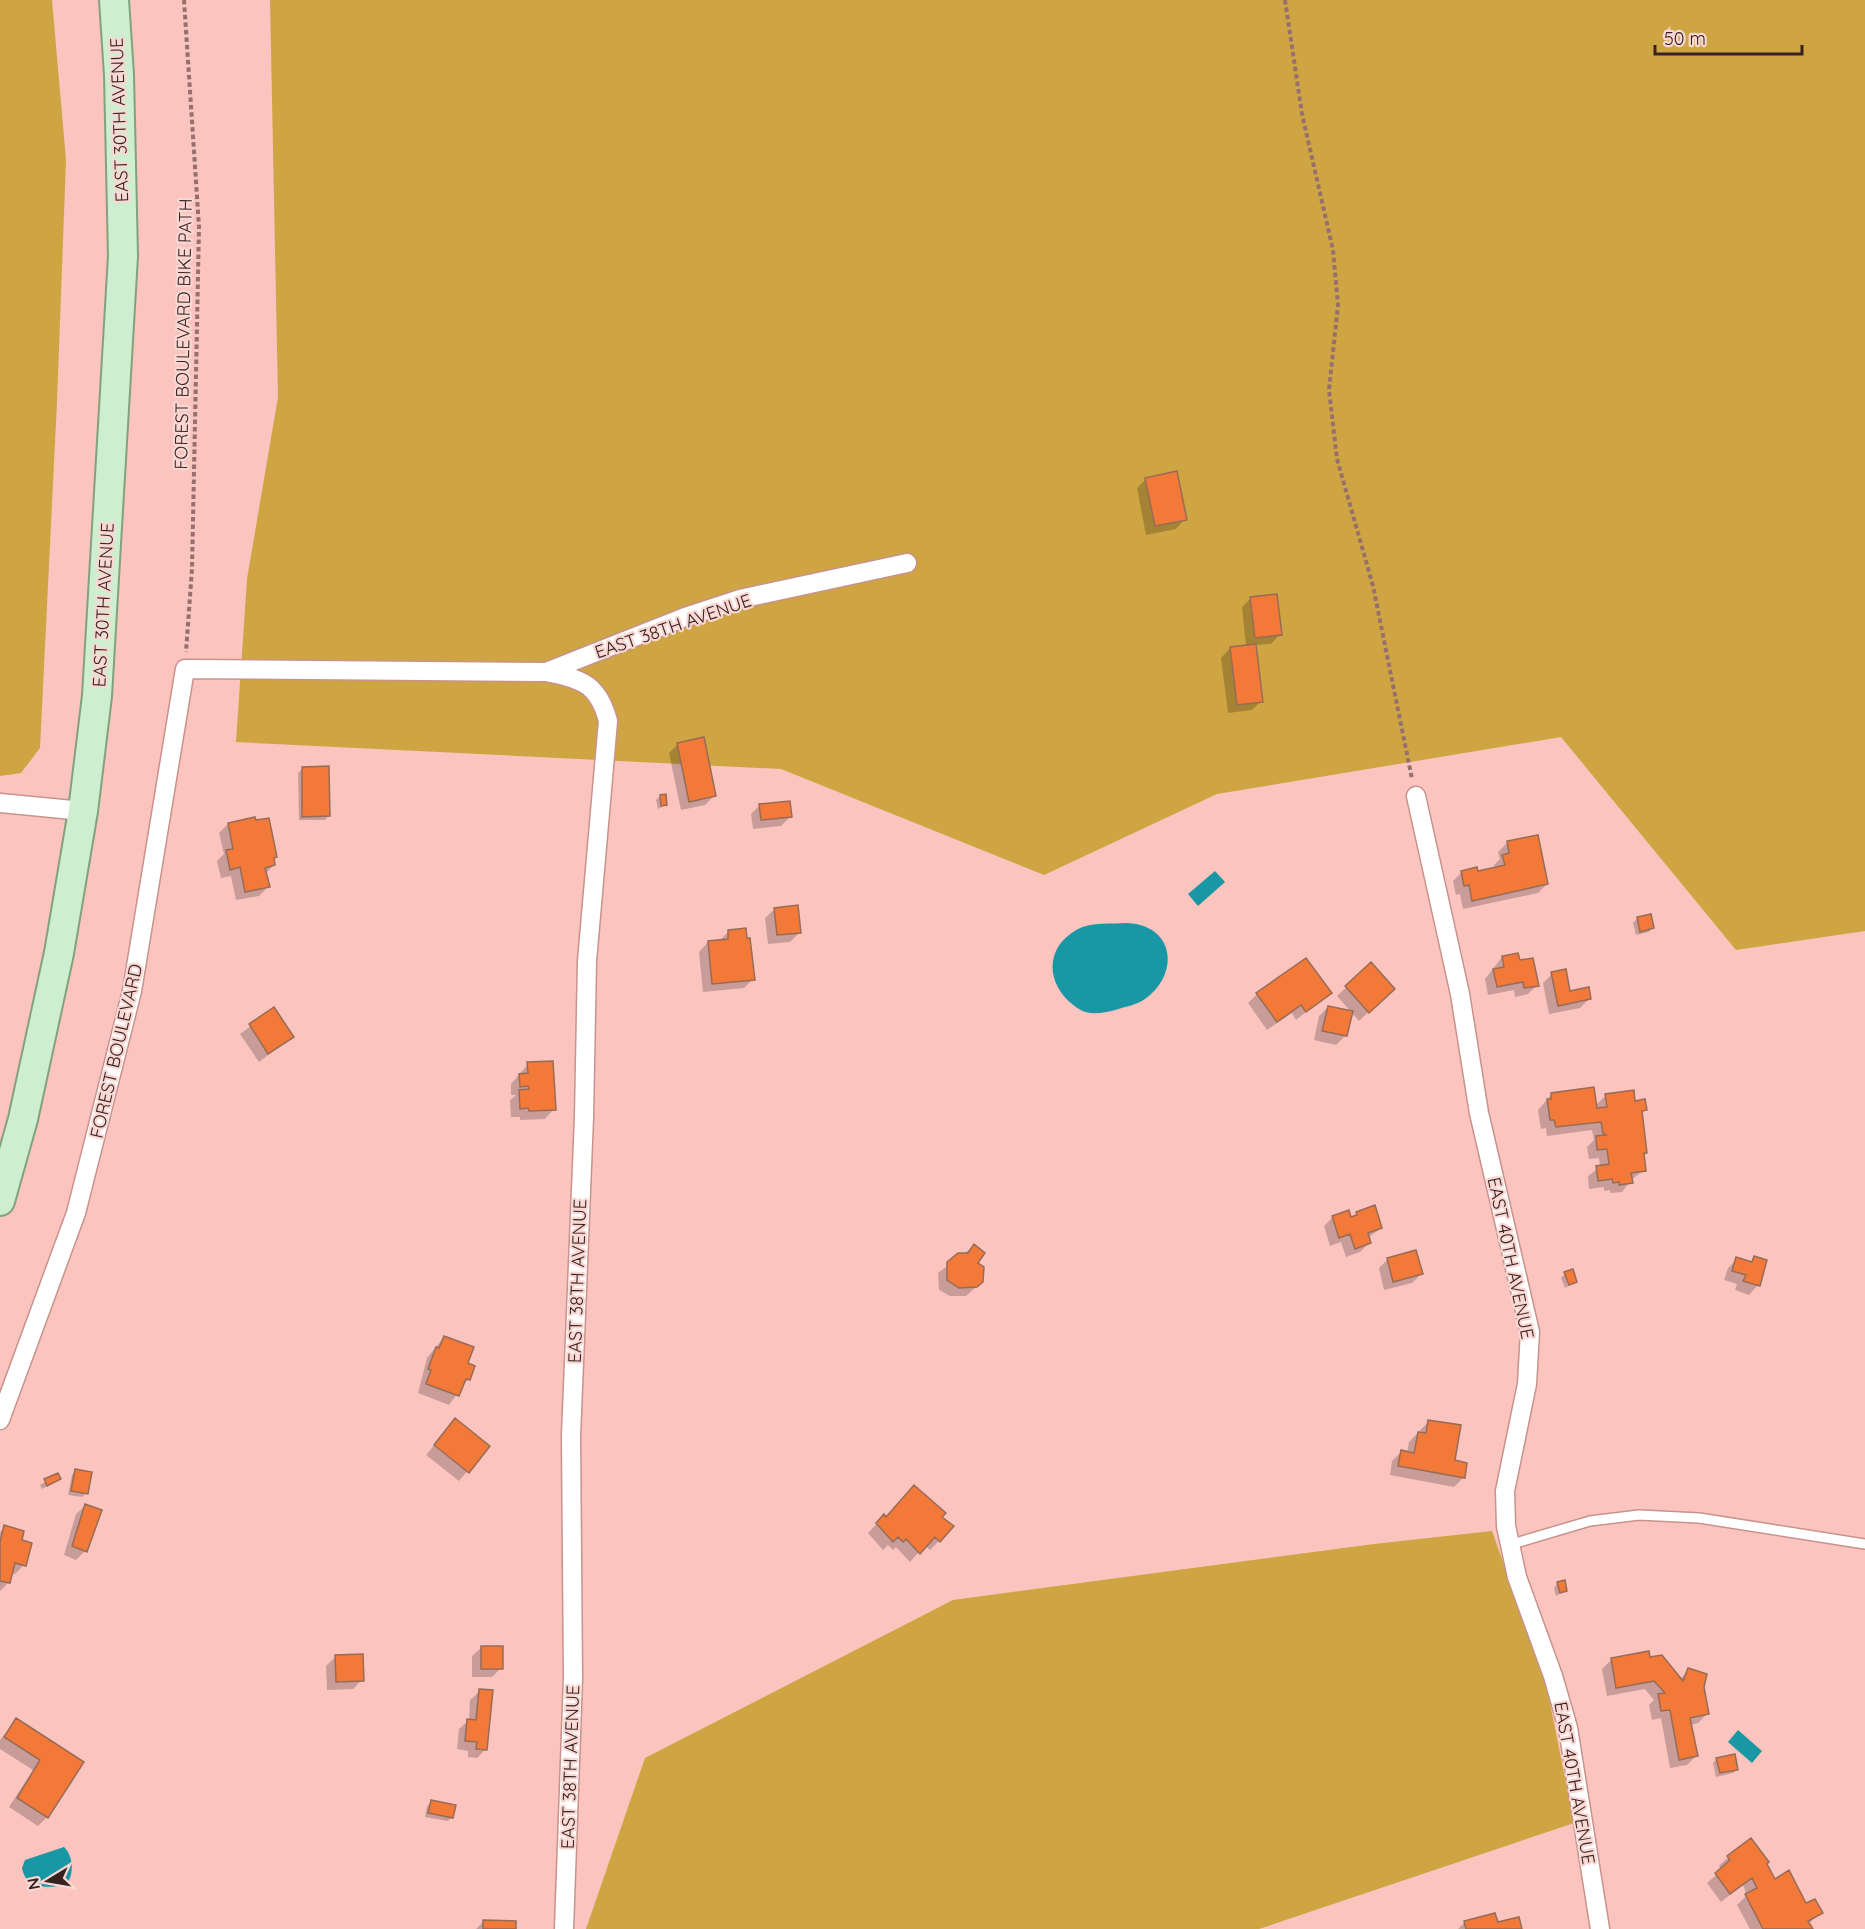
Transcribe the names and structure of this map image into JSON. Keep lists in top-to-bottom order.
{
  "streets": {
    "main road": ["EAST 30TH AVENUE"],
    "street": ["EAST 38TH AVENUE", "FOREST BOULEVARD", "EAST 40TH AVENUE"],
    "path": ["FOREST BOULEVARD BIKE PATH"]
  },
  "crossings": [
    ["FOREST BOULEVARD BIKE PATH", "EAST 38TH AVENUE"],
    ["FOREST BOULEVARD BIKE PATH", "FOREST BOULEVARD"],
    ["EAST 38TH AVENUE", "FOREST BOULEVARD"]
  ],
  "scale_bar": "50 m",
  "north": "left"
}
